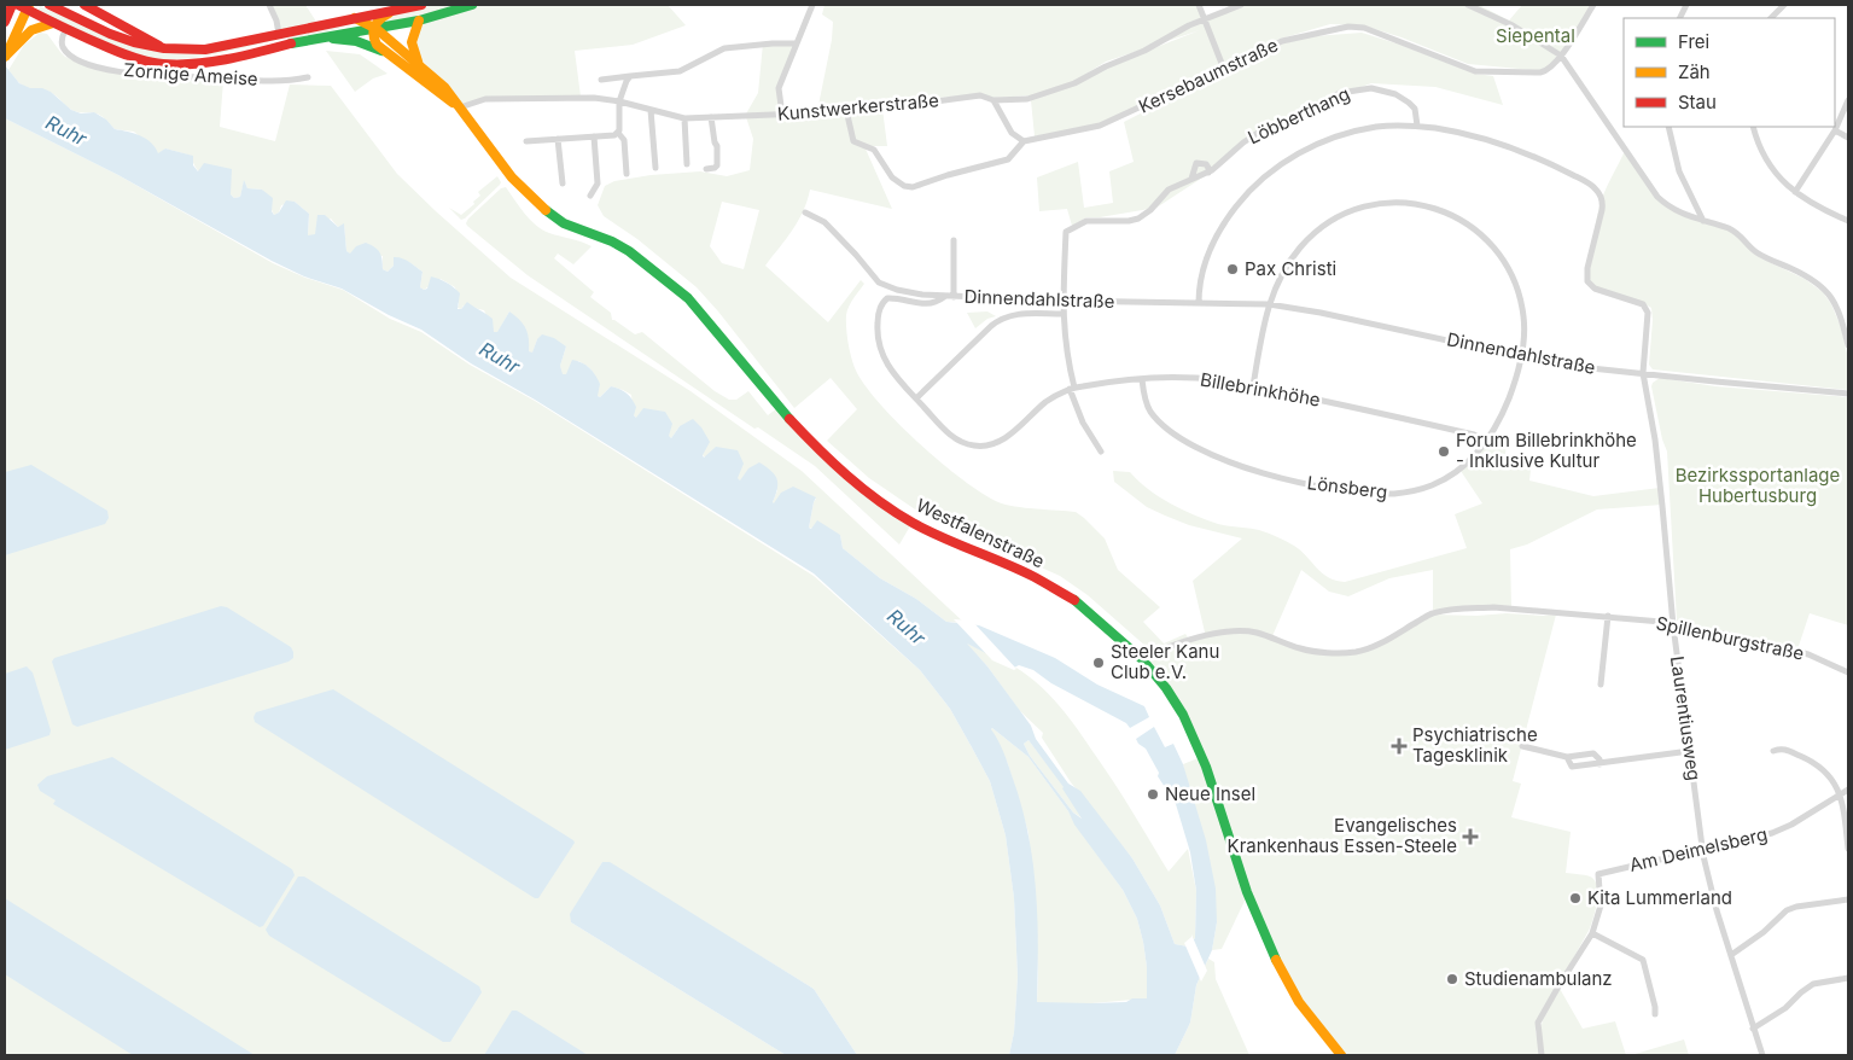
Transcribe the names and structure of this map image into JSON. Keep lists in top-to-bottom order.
{
  "streets": {
    "main road": ["Westfalenstraße"],
    "street": [
      "Zornige Ameise",
      "Kersebaumstraße",
      "Kunstwerkerstraße",
      "Löbberthang",
      "Dinnendahlstraße",
      "Billebrinkhöhe",
      "Lönsberg",
      "Spillenburgstraße",
      "Laurentiusweg",
      "Am Deimelsberg"
    ]
  },
  "crossings": [
    ["Kunstwerkerstraße", "Westfalenstraße"],
    ["Löbberthang", "Dinnendahlstraße"],
    ["Löbberthang", "Billebrinkhöhe"],
    ["Löbberthang", "Laurentiusweg"],
    ["Dinnendahlstraße", "Billebrinkhöhe"],
    ["Dinnendahlstraße", "Lönsberg"],
    ["Dinnendahlstraße", "Laurentiusweg"],
    ["Billebrinkhöhe", "Lönsberg"],
    ["Westfalenstraße", "Spillenburgstraße"],
    ["Spillenburgstraße", "Laurentiusweg"],
    ["Laurentiusweg", "Am Deimelsberg"]
  ],
  "water": ["Ruhr"],
  "parks": ["Siepental", "Bezirkssportanlage Hubertusburg"],
  "places": {
    "other": [
      "Pax Christi",
      "Forum Billebrinkhöhe - Inklusive Kultur",
      "Steeler Kanu Club e.V.",
      "Neue Insel",
      "Kita Lummerland",
      "Studienambulanz"
    ],
    "health": ["Psychiatrische Tagesklinik", "Evangelisches Krankenhaus Essen-Steele"]
  },
  "legend": ["Frei", "Zäh", "Stau"]
}
